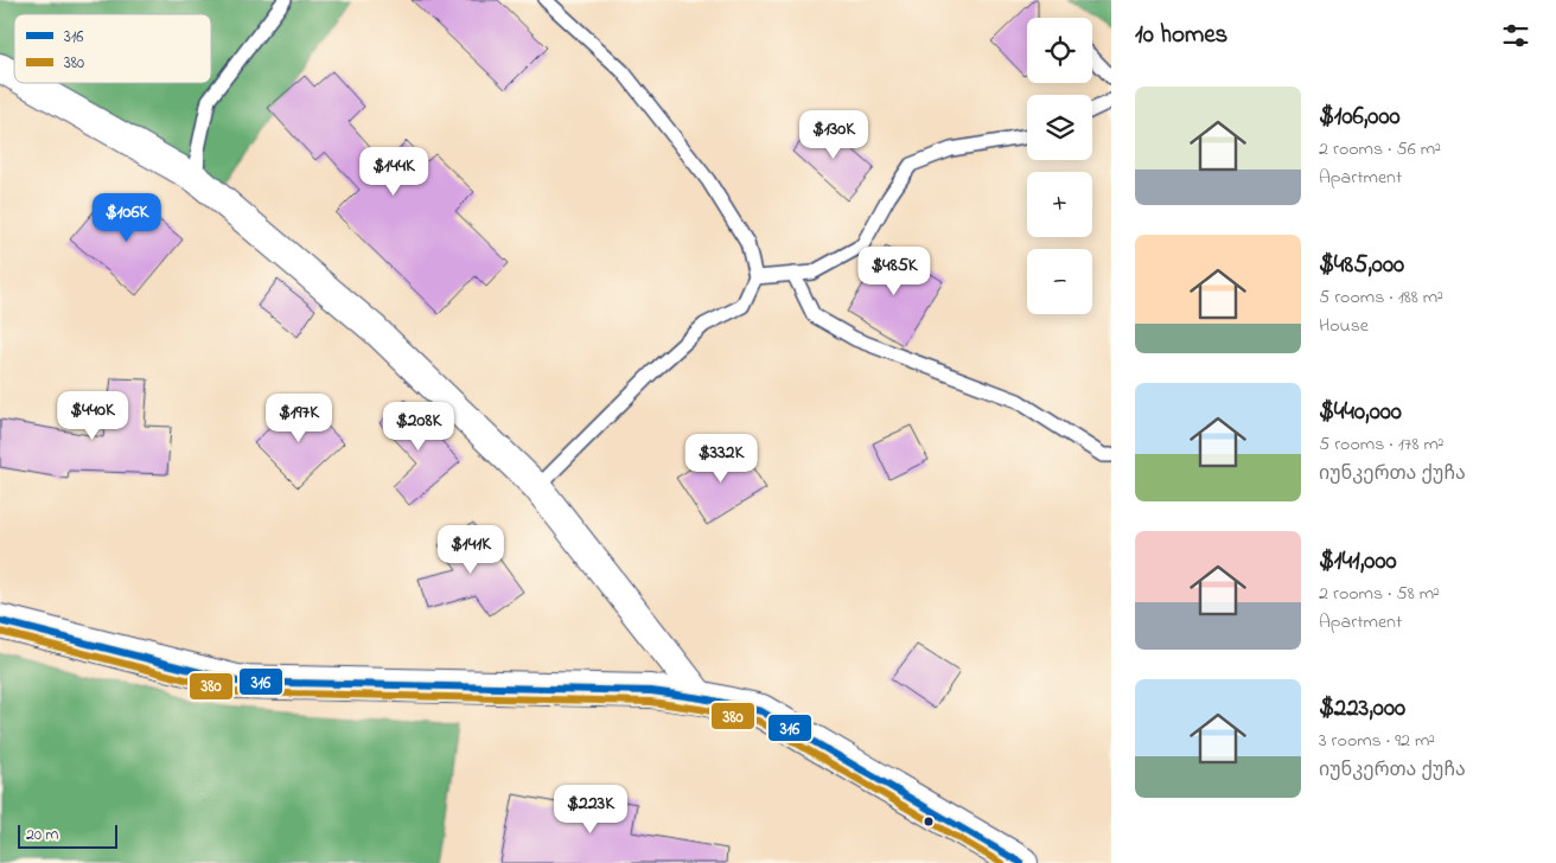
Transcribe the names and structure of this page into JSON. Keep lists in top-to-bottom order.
{
  "lines": ["transit line 316", "transit line 380"],
  "legend": ["316", "380"],
  "scale_bar": "20 m",
  "page": {
    "heading": "10 homes",
    "map_buttons": ["+", "−"],
    "list": [
      {
        "name": "$106,000",
        "note": "2 rooms · 56 m² · Apartment"
      },
      {
        "name": "$485,000",
        "note": "5 rooms · 188 m² · House"
      },
      {
        "name": "$440,000",
        "note": "5 rooms · 178 m² · იუნკერთა ქუჩა"
      },
      {
        "name": "$141,000",
        "note": "2 rooms · 58 m² · Apartment"
      },
      {
        "name": "$223,000",
        "note": "3 rooms · 92 m² · იუნკერთა ქუჩა"
      }
    ],
    "price": [
      "$130K",
      "$144K",
      "$106K",
      "$485K",
      "$440K",
      "$197K",
      "$208K",
      "$332K",
      "$141K",
      "$223K"
    ],
    "scale": "20 m"
  }
}
